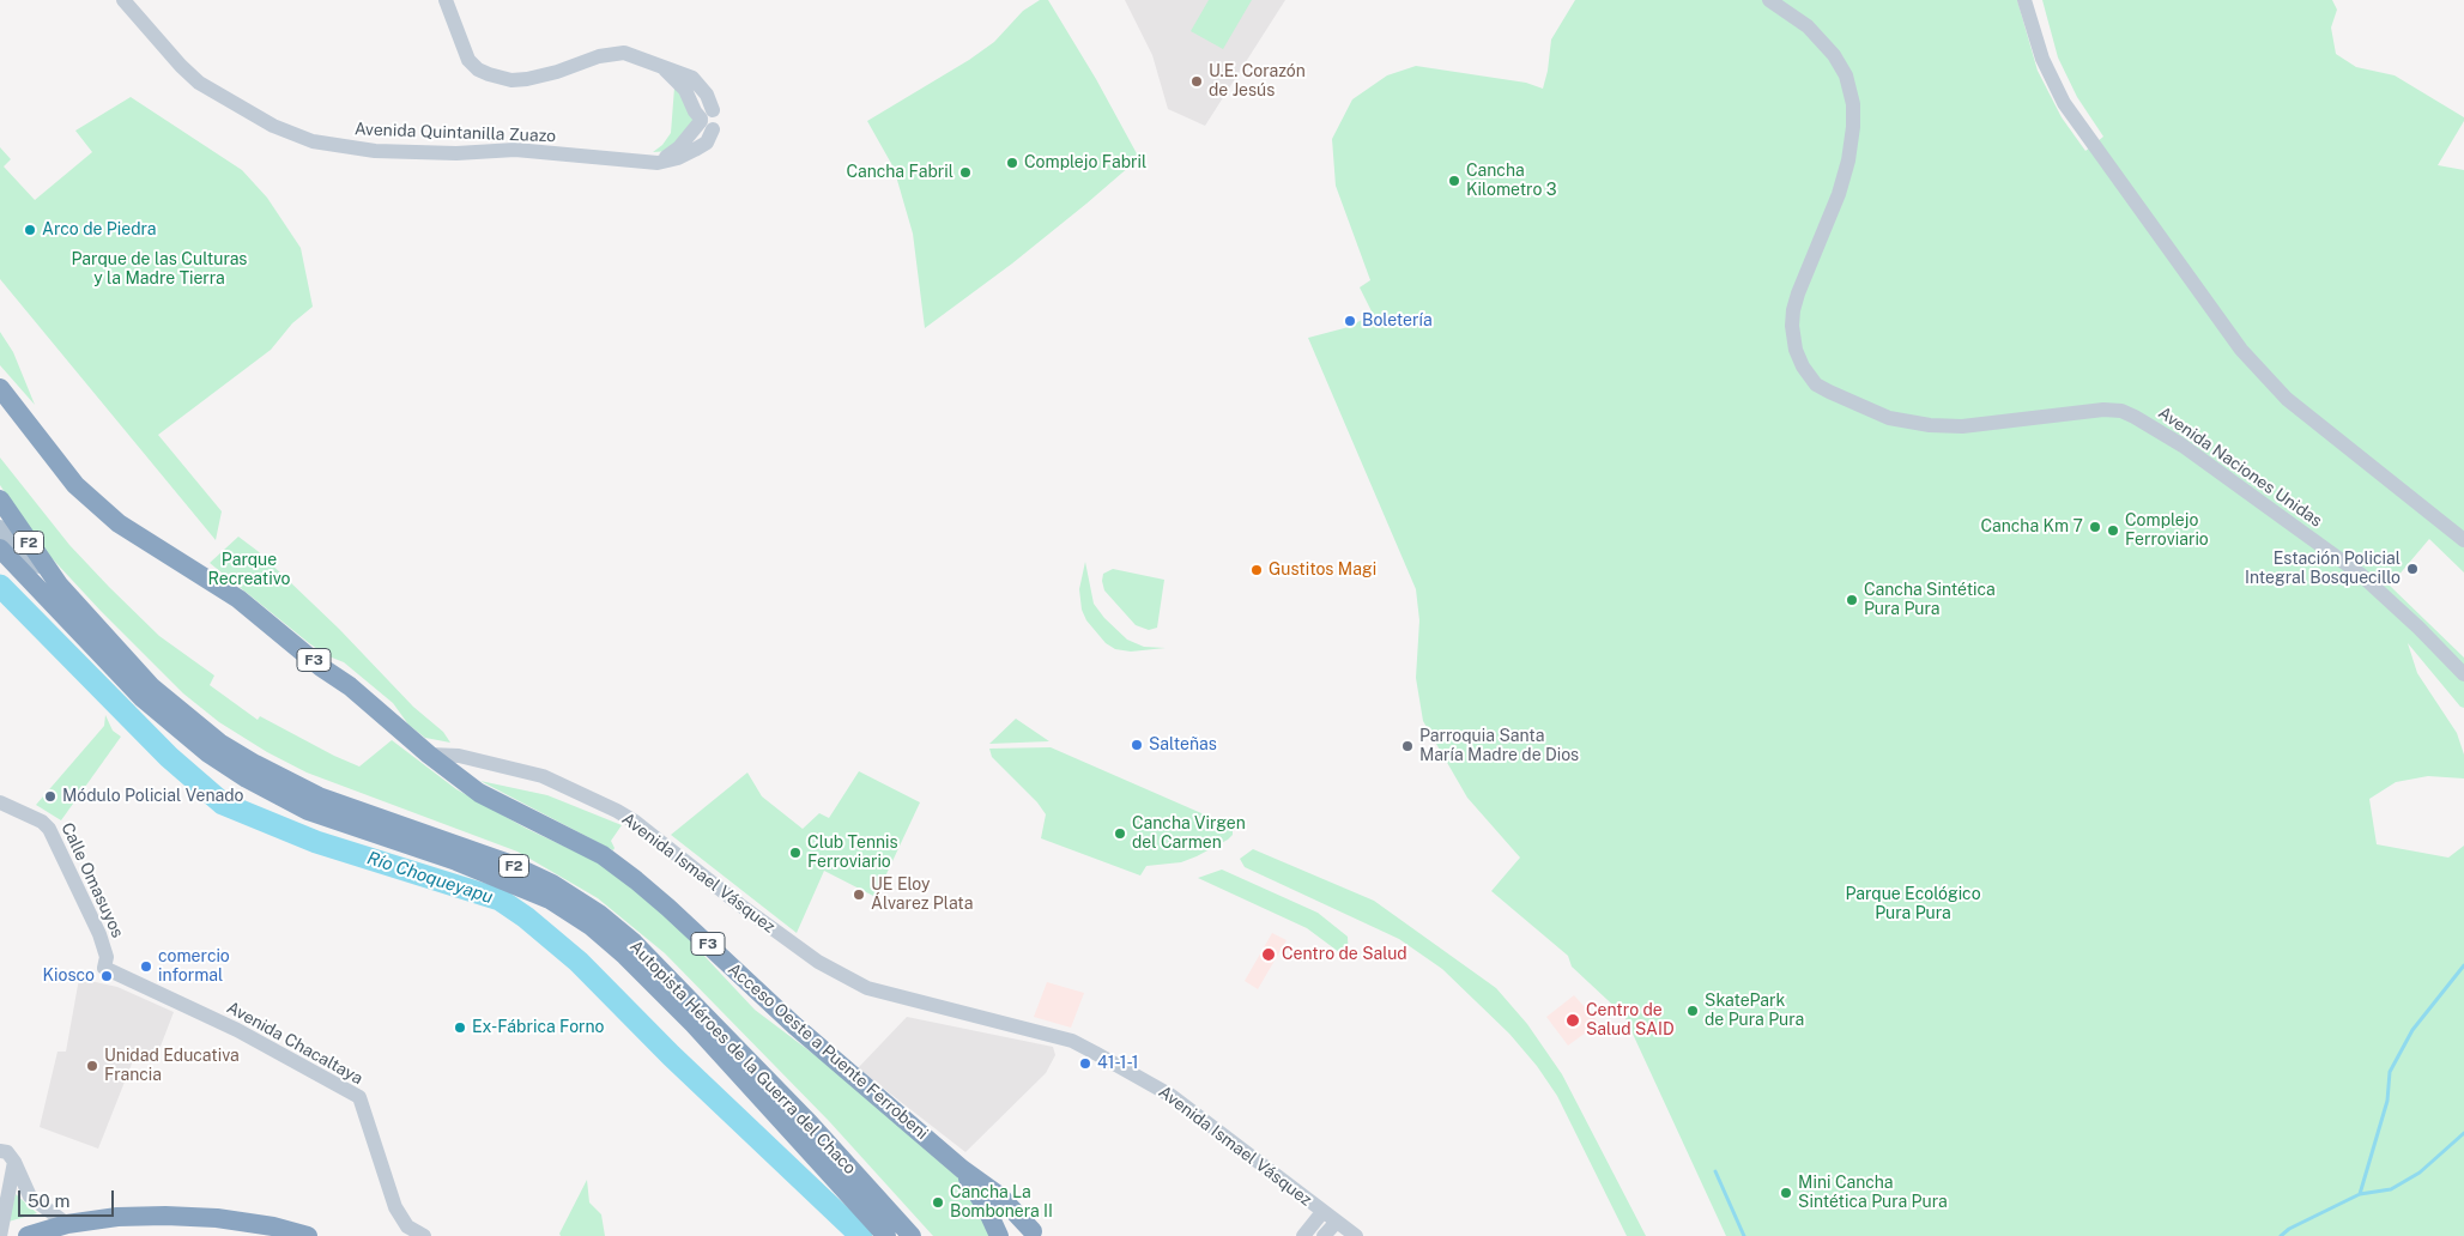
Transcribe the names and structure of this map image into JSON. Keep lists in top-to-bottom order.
{
  "streets": {
    "highway": [
      "F2",
      "F3",
      "Acceso Oeste a Puente Ferrobeni",
      "Autopista Héroes de la Guerra del Chaco"
    ],
    "street": [
      "Avenida Quintanilla Zuazo",
      "Avenida Naciones Unidas",
      "Avenida Ismael Vásquez",
      "Calle Omasuyos",
      "Avenida Chacaltaya"
    ]
  },
  "crossings": [
    ["F2", "Autopista Héroes de la Guerra del Chaco"],
    ["F3", "Avenida Ismael Vásquez"],
    ["F3", "Acceso Oeste a Puente Ferrobeni"],
    ["Avenida Ismael Vásquez", "Acceso Oeste a Puente Ferrobeni"],
    ["Calle Omasuyos", "Avenida Chacaltaya"]
  ],
  "water": ["Río Choqueyapu"],
  "parks": ["Parque de las Culturas y la Madre Tierra", "Parque Recreativo", "Parque Ecológico Pura Pura"],
  "places": [
    "U.E. Corazón de Jesús",
    "Complejo Fabril",
    "Cancha Fabril",
    "Cancha Kilometro 3",
    "Arco de Piedra",
    "Boletería",
    "Cancha Km 7",
    "Complejo Ferroviario",
    "Estación Policial Integral Bosquecillo",
    "Gustitos Magi",
    "Cancha Sintética Pura Pura",
    "Salteñas",
    "Parroquia Santa María Madre de Dios",
    "Módulo Policial Venado",
    "Cancha Virgen del Carmen",
    "Club Tennis Ferroviario",
    "UE Eloy Álvarez Plata",
    "Centro de Salud",
    "comercio informal",
    "Kiosco",
    "SkatePark de Pura Pura",
    "Centro de Salud SAID",
    "Ex-Fábrica Forno",
    "41-1-1",
    "Unidad Educativa Francia",
    "Mini Cancha Sintética Pura Pura",
    "Cancha La Bombonera II"
  ],
  "scale_bar": "50 m"
}
